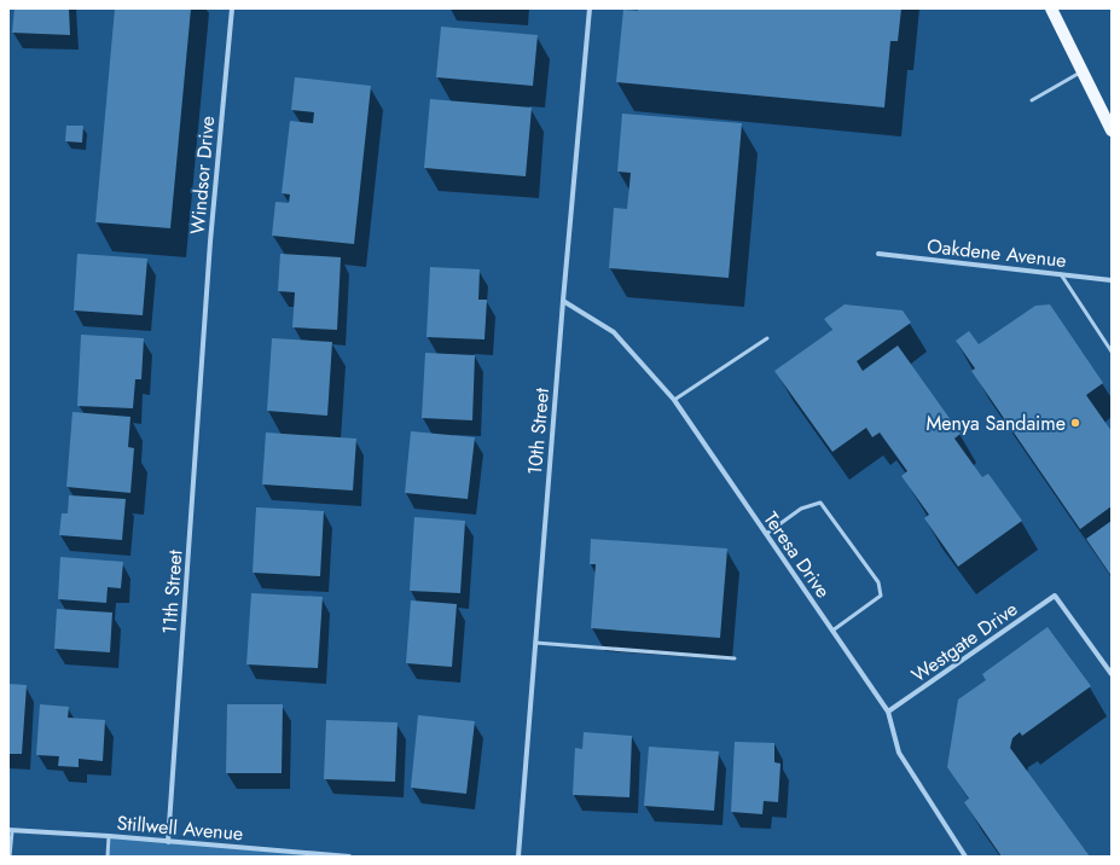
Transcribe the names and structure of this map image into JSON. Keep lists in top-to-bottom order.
{
  "streets": {
    "street": [
      "Windsor Drive",
      "Oakdene Avenue",
      "10th Street",
      "Teresa Drive",
      "11th Street",
      "Westgate Drive",
      "Stillwell Avenue"
    ]
  },
  "crossings": [
    ["Windsor Drive", "11th Street"],
    ["10th Street", "Teresa Drive"],
    ["Teresa Drive", "Westgate Drive"],
    ["11th Street", "Stillwell Avenue"]
  ],
  "places": ["Menya Sandaime"]
}
